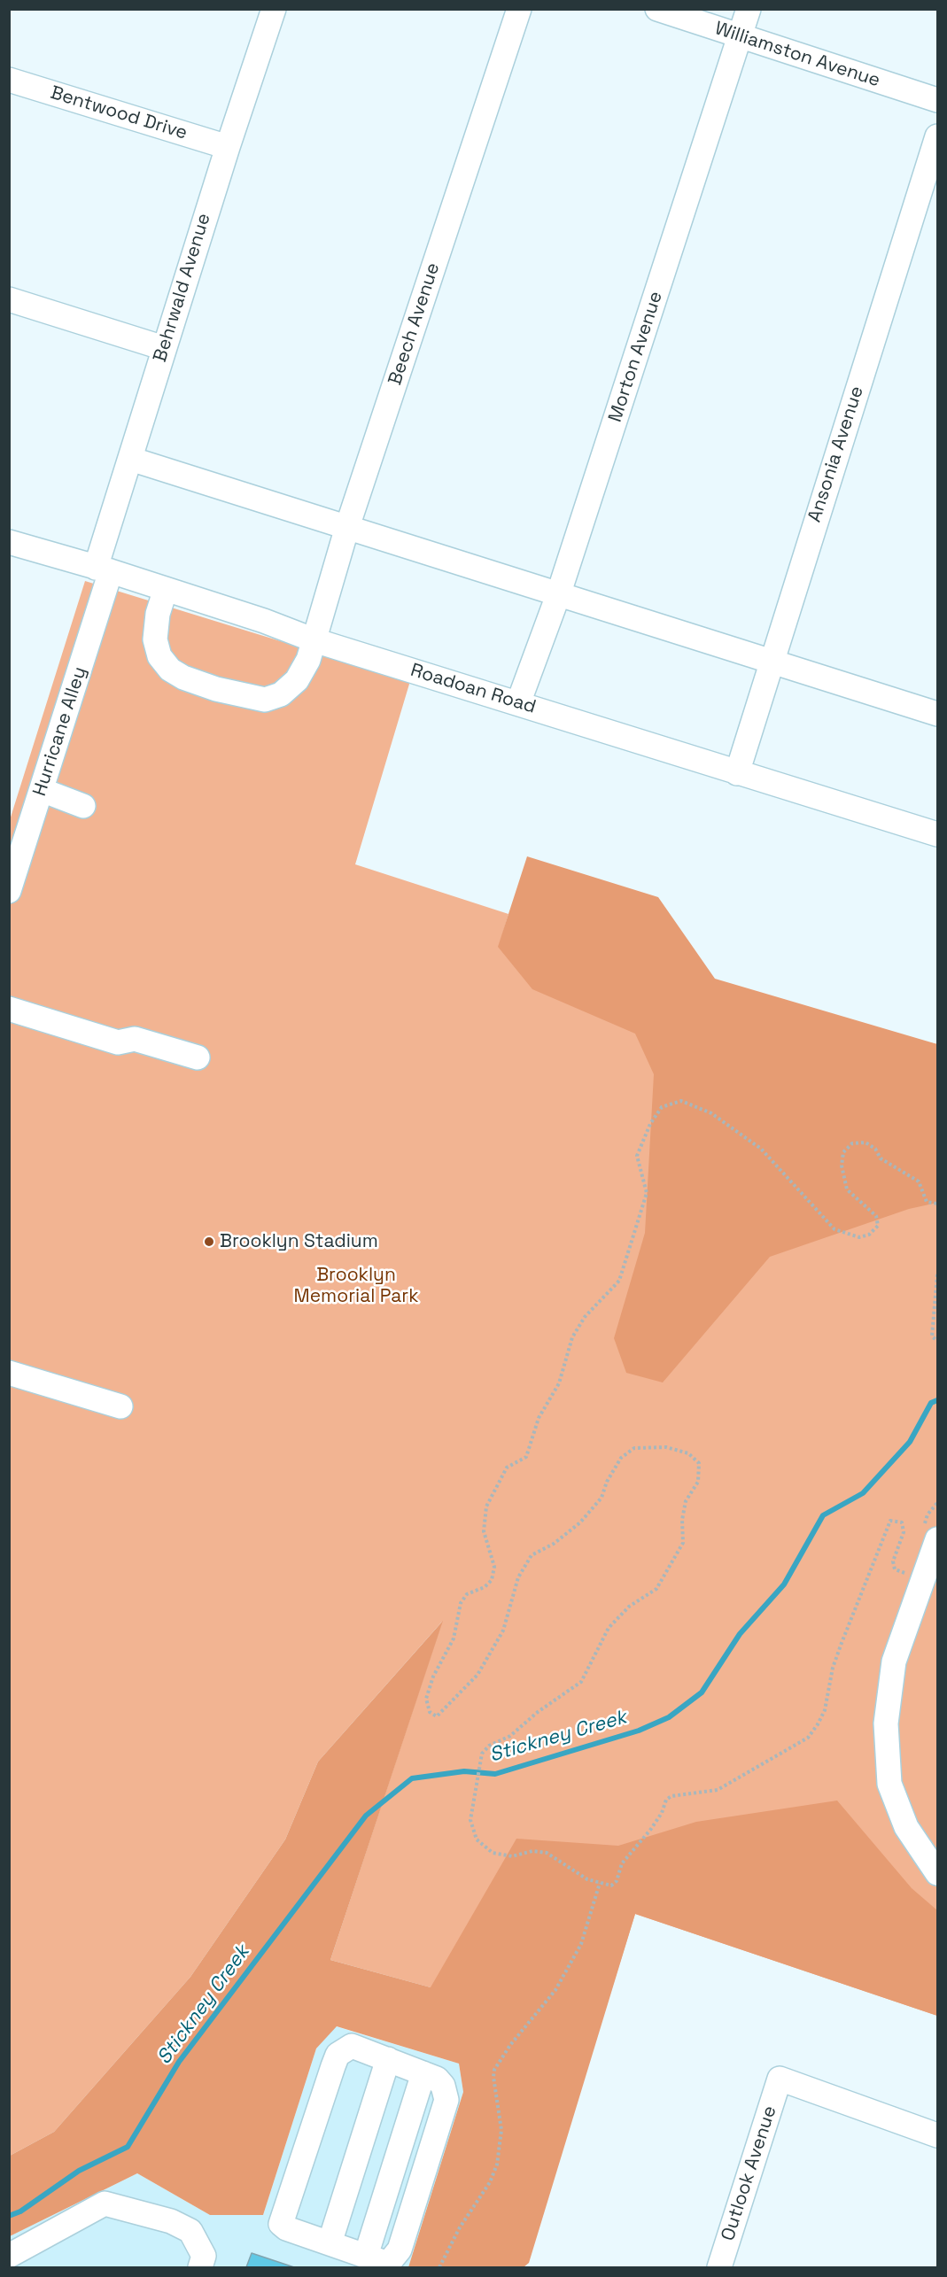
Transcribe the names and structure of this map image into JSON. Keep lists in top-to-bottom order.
{
  "streets": {
    "street": [
      "Williamston Avenue",
      "Bentwood Drive",
      "Behrwald Avenue",
      "Beech Avenue",
      "Morton Avenue",
      "Ansonia Avenue",
      "Roadoan Road",
      "Hurricane Alley",
      "Outlook Avenue"
    ]
  },
  "crossings": [
    ["Williamston Avenue", "Morton Avenue"],
    ["Bentwood Drive", "Behrwald Avenue"],
    ["Behrwald Avenue", "Roadoan Road"],
    ["Behrwald Avenue", "Hurricane Alley"],
    ["Beech Avenue", "Roadoan Road"],
    ["Morton Avenue", "Roadoan Road"],
    ["Ansonia Avenue", "Roadoan Road"],
    ["Roadoan Road", "Hurricane Alley"]
  ],
  "water": ["Stickney Creek"],
  "parks": ["Brooklyn Memorial Park"],
  "places": ["Brooklyn Stadium"]
}
